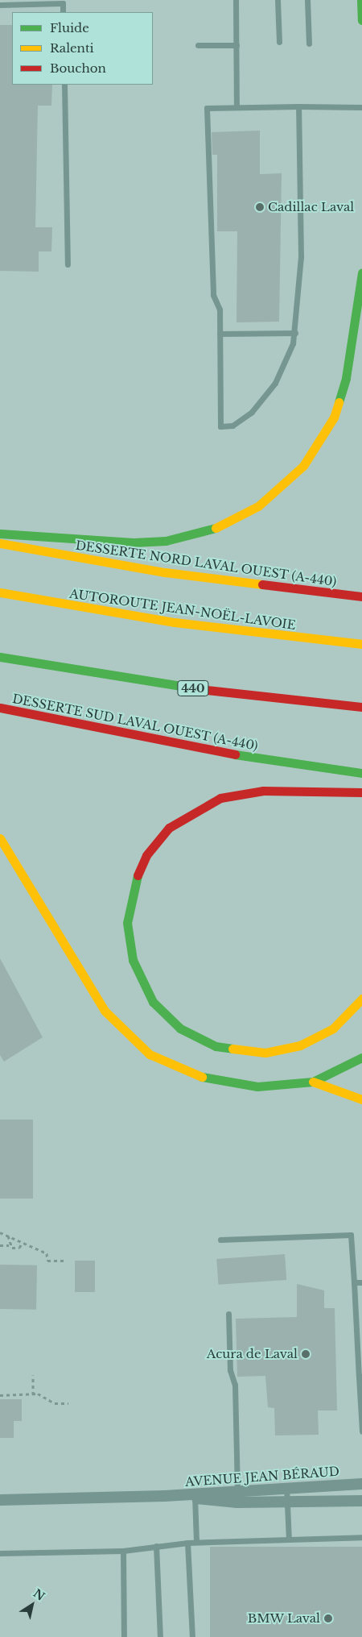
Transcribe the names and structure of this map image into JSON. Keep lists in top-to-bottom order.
{
  "streets": {
    "main road": [
      "DESSERTE NORD LAVAL OUEST (A-440)",
      "AUTOROUTE JEAN-NOËL-LAVOIE",
      "440",
      "DESSERTE SUD LAVAL OUEST (A-440)"
    ],
    "street": ["AVENUE JEAN BÉRAUD"]
  },
  "places": ["Cadillac Laval", "Acura de Laval", "BMW Laval"],
  "legend": ["Fluide", "Ralenti", "Bouchon"],
  "north": "top right"
}
